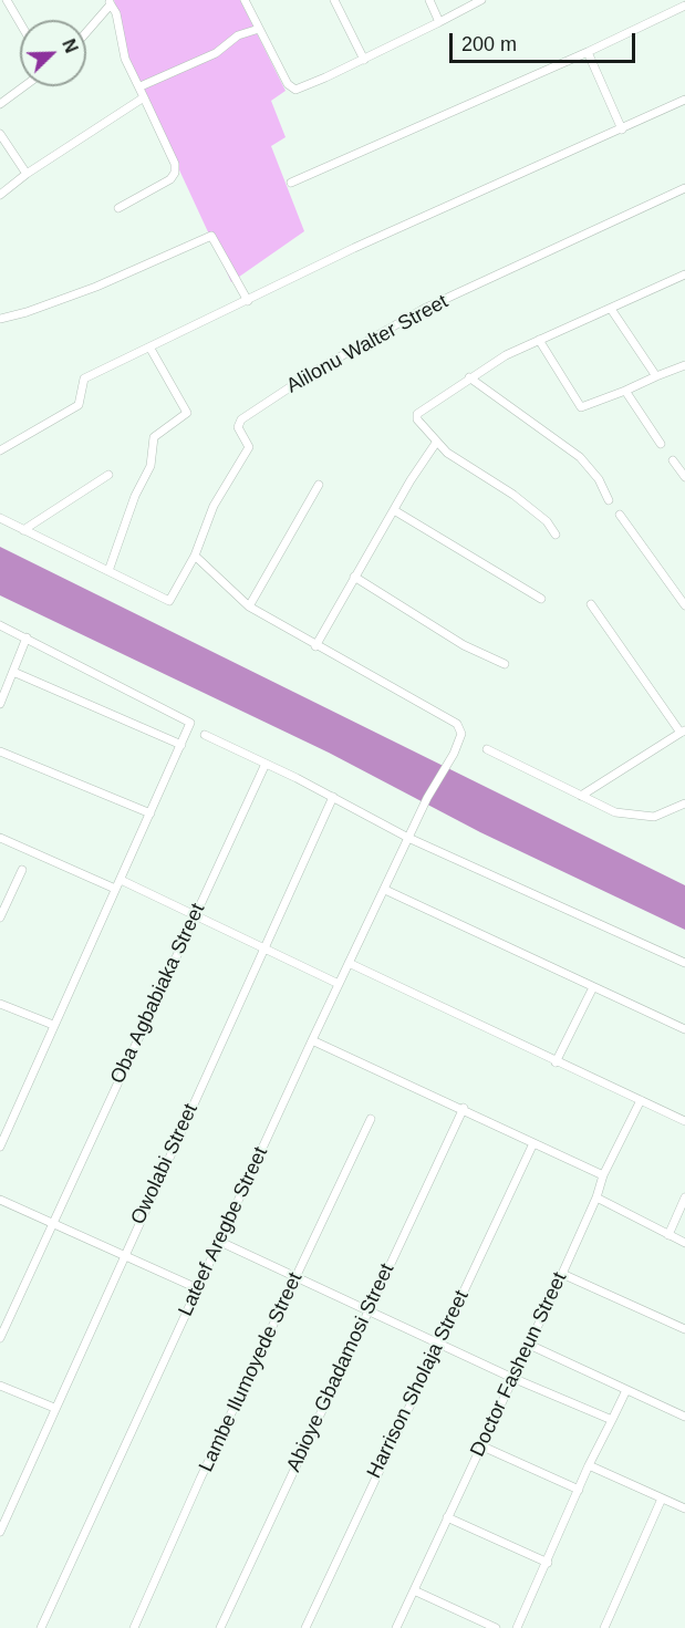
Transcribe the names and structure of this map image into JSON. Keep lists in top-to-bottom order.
{
  "streets": {
    "street": [
      "Alilonu Walter Street",
      "Oba Agbabiaka Street",
      "Owolabi Street",
      "Lateef Aregbe Street",
      "Doctor Fasheun Street",
      "Abioye Gbadamosi Street",
      "Lambe Ilumoyede Street",
      "Harrison Sholaja Street"
    ]
  },
  "scale_bar": "200 m",
  "north": "top right"
}
